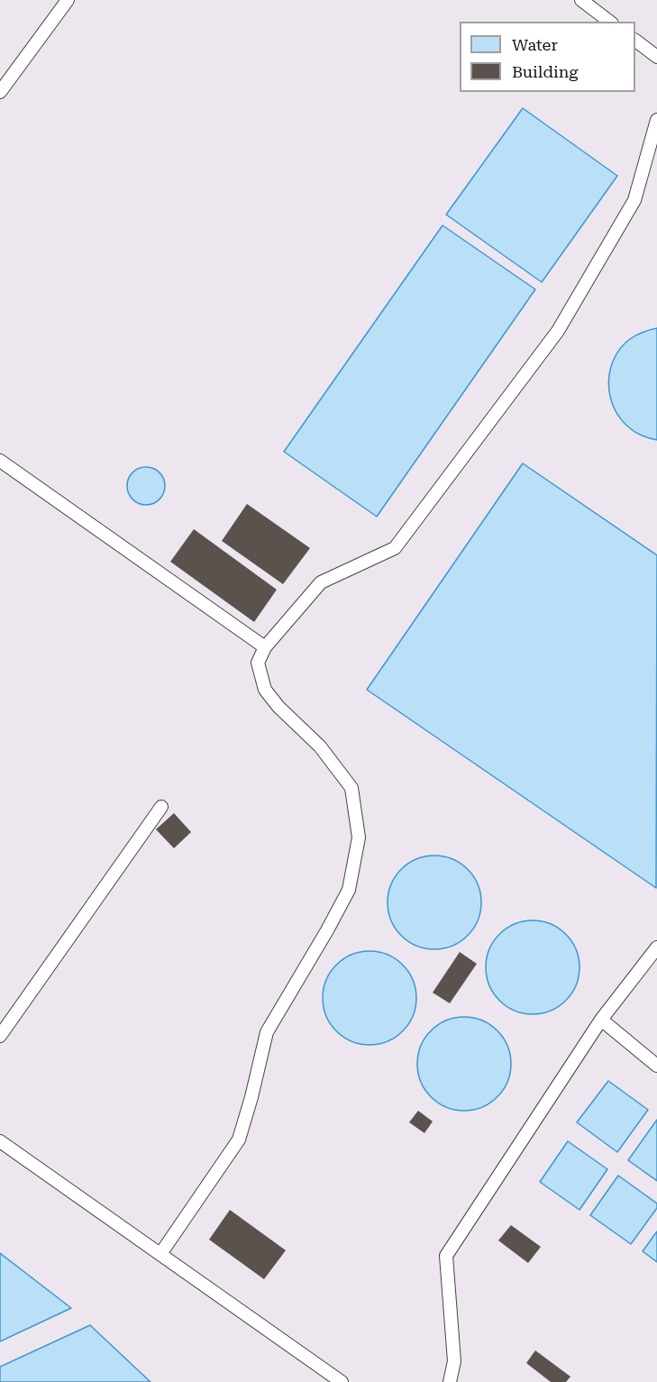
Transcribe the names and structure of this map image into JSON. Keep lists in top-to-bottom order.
{
  "legend": ["Water", "Building"]
}
